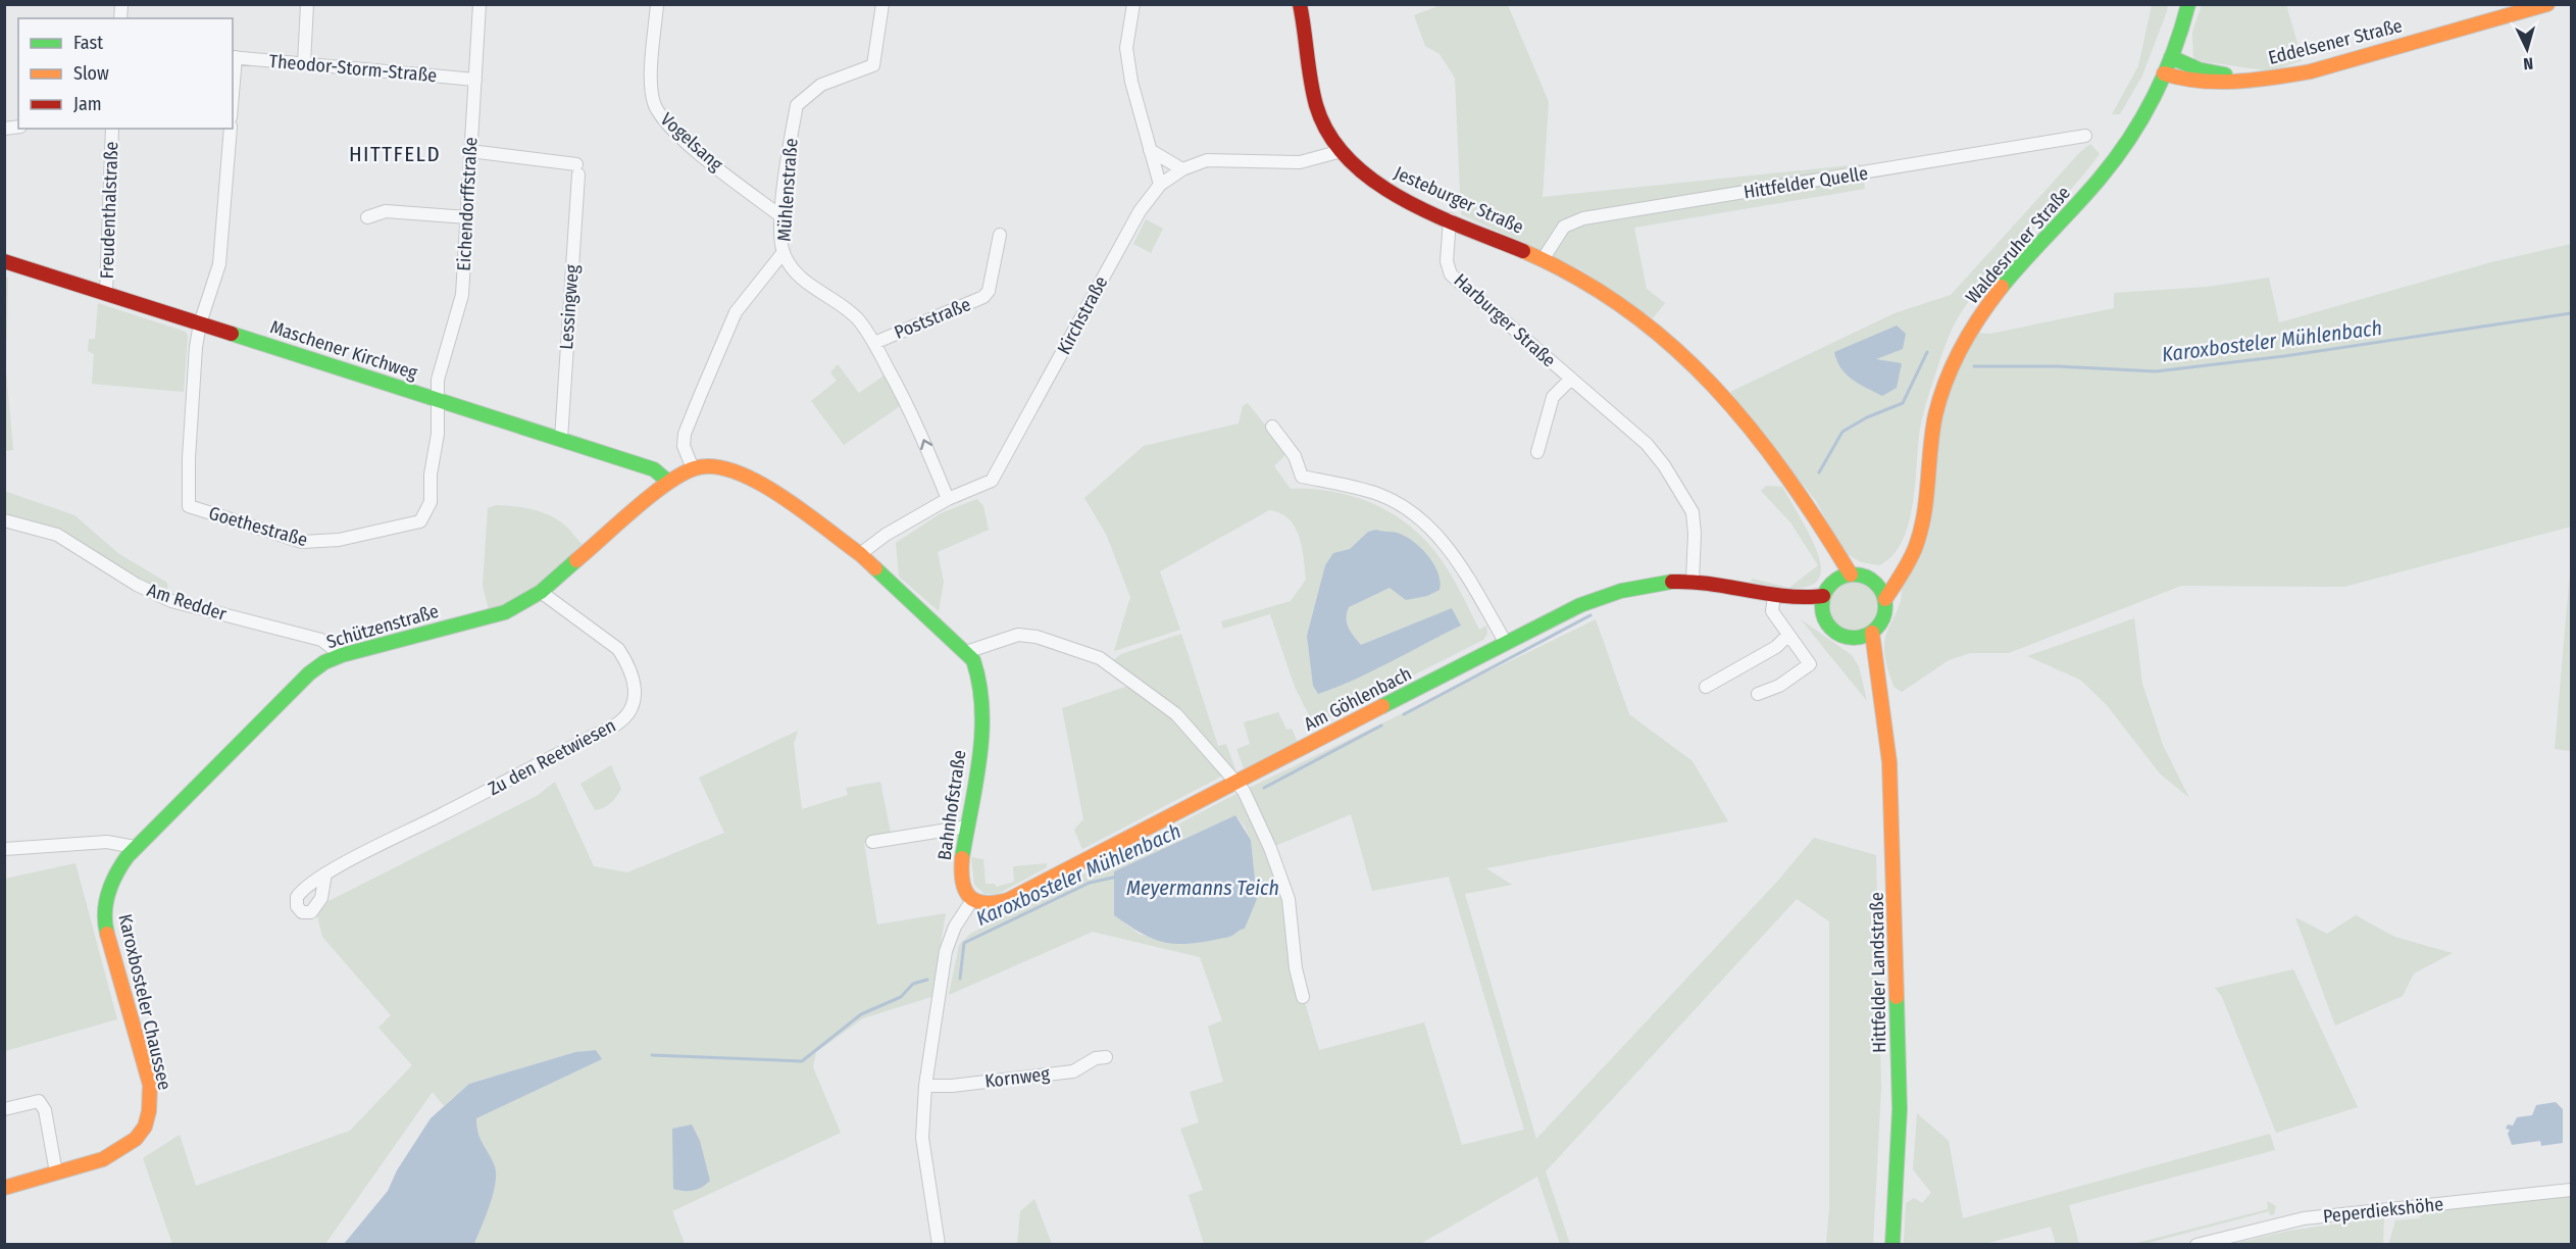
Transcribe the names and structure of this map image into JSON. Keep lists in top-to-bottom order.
{
  "streets": {
    "street": [
      "Eddelsener Straße",
      "Theodor-Storm-Straße",
      "Vogelsang",
      "Hittfelder Quelle",
      "Mühlenstraße",
      "Jesteburger Straße",
      "Eichendorffstraße",
      "Freudenthalstraße",
      "Waldesruher Straße",
      "Lessingweg",
      "Kirchstraße",
      "Poststraße",
      "Harburger Straße",
      "Maschener Kirchweg",
      "Goethestraße",
      "Am Redder",
      "Schützenstraße",
      "Am Göhlenbach",
      "Zu den Reetwiesen",
      "Bahnhofstraße",
      "Hittfelder Landstraße",
      "Karoxbosteler Chaussee",
      "Kornweg",
      "Peperdiekshöhe"
    ]
  },
  "crossings": [
    ["Eddelsener Straße", "Waldesruher Straße"],
    ["Theodor-Storm-Straße", "Eichendorffstraße"],
    ["Vogelsang", "Mühlenstraße"],
    ["Hittfelder Quelle", "Jesteburger Straße"],
    ["Mühlenstraße", "Schützenstraße"],
    ["Mühlenstraße", "Bahnhofstraße"],
    ["Jesteburger Straße", "Kirchstraße"],
    ["Jesteburger Straße", "Harburger Straße"],
    ["Eichendorffstraße", "Lessingweg"],
    ["Eichendorffstraße", "Maschener Kirchweg"],
    ["Eichendorffstraße", "Goethestraße"],
    ["Freudenthalstraße", "Maschener Kirchweg"],
    ["Waldesruher Straße", "Am Göhlenbach"],
    ["Waldesruher Straße", "Hittfelder Landstraße"],
    ["Lessingweg", "Maschener Kirchweg"],
    ["Kirchstraße", "Bahnhofstraße"],
    ["Harburger Straße", "Am Göhlenbach"],
    ["Maschener Kirchweg", "Goethestraße"],
    ["Maschener Kirchweg", "Schützenstraße"],
    ["Am Redder", "Schützenstraße"],
    ["Schützenstraße", "Zu den Reetwiesen"],
    ["Schützenstraße", "Bahnhofstraße"],
    ["Schützenstraße", "Karoxbosteler Chaussee"],
    ["Am Göhlenbach", "Bahnhofstraße"],
    ["Am Göhlenbach", "Hittfelder Landstraße"]
  ],
  "districts": ["HITTFELD"],
  "water": ["Karoxbosteler Mühlenbach", "Meyermanns Teich"],
  "legend": ["Fast", "Slow", "Jam"],
  "north": "bottom"
}
